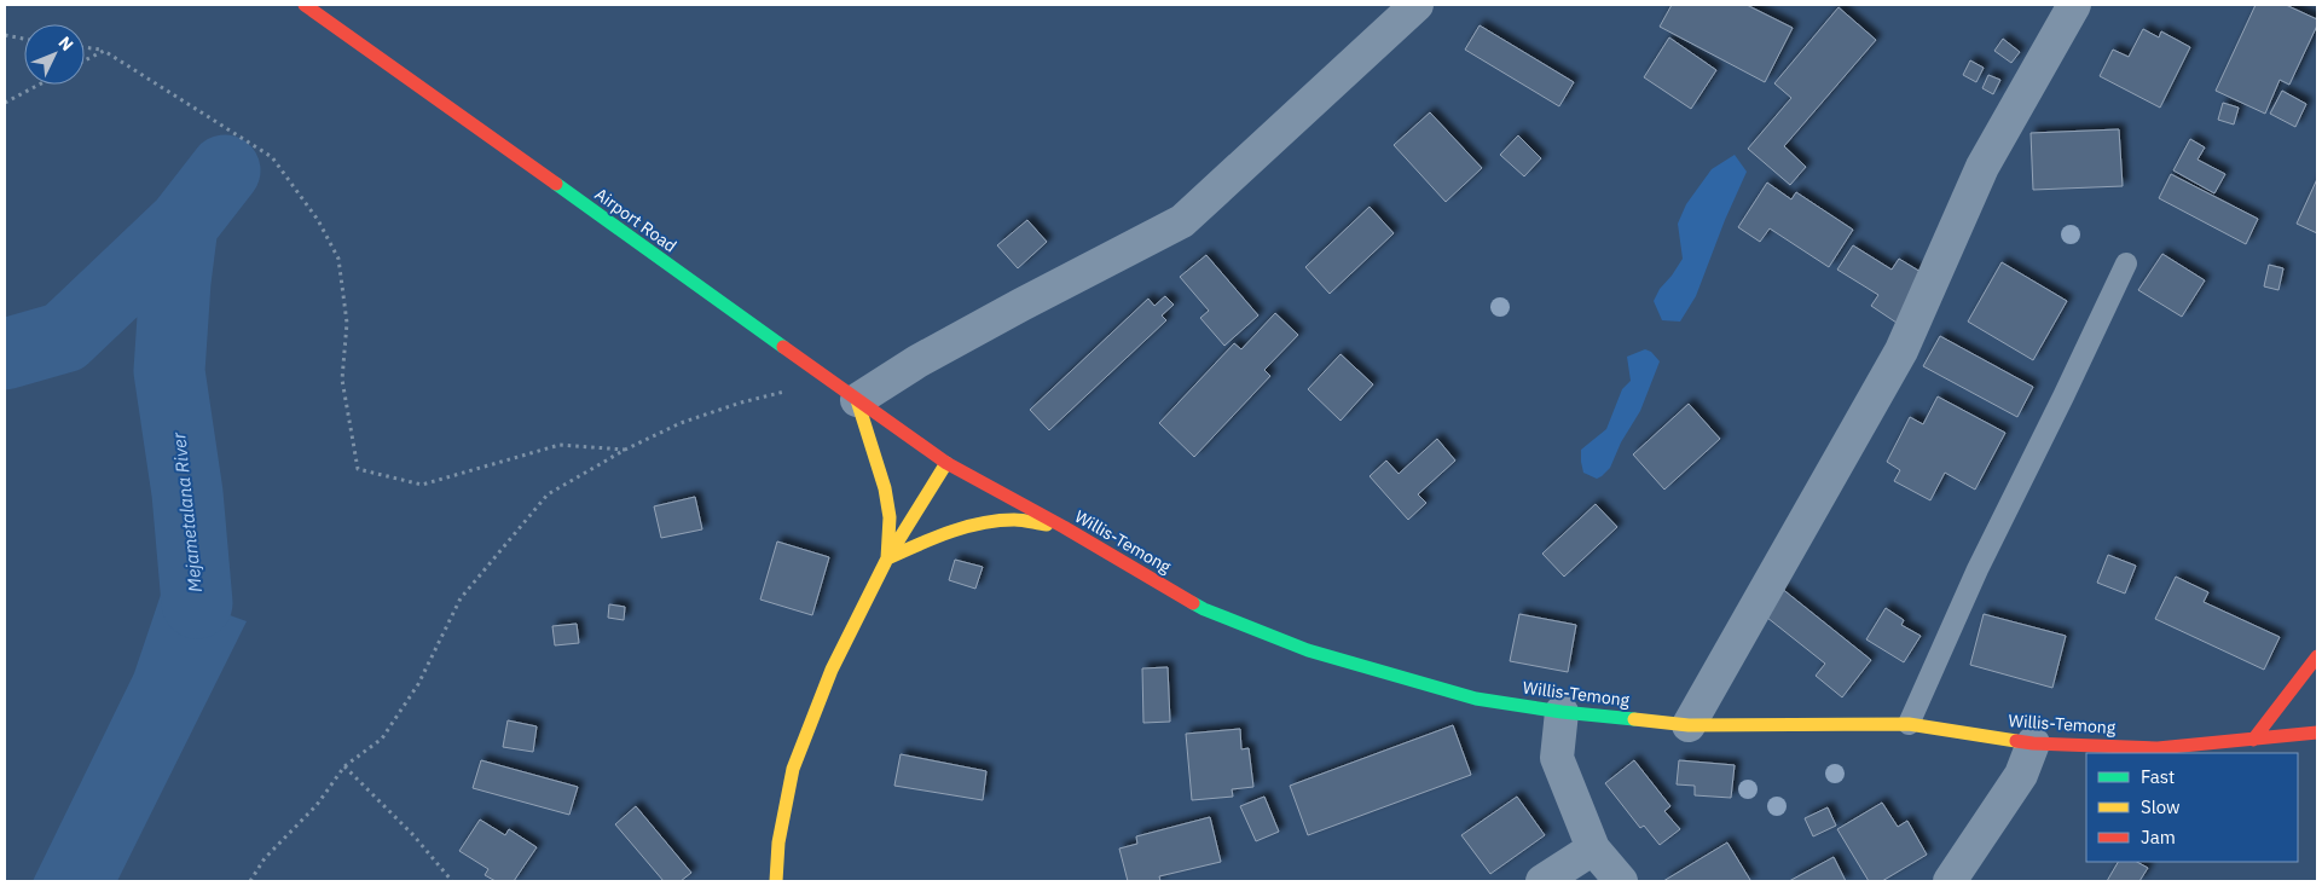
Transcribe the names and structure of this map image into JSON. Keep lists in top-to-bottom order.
{
  "streets": {
    "main road": ["Airport Road", "Willis-Temong"]
  },
  "crossings": [
    ["Airport Road", "Willis-Temong"]
  ],
  "water": ["Mejametalana River"],
  "legend": ["Fast", "Slow", "Jam"],
  "north": "top right"
}
